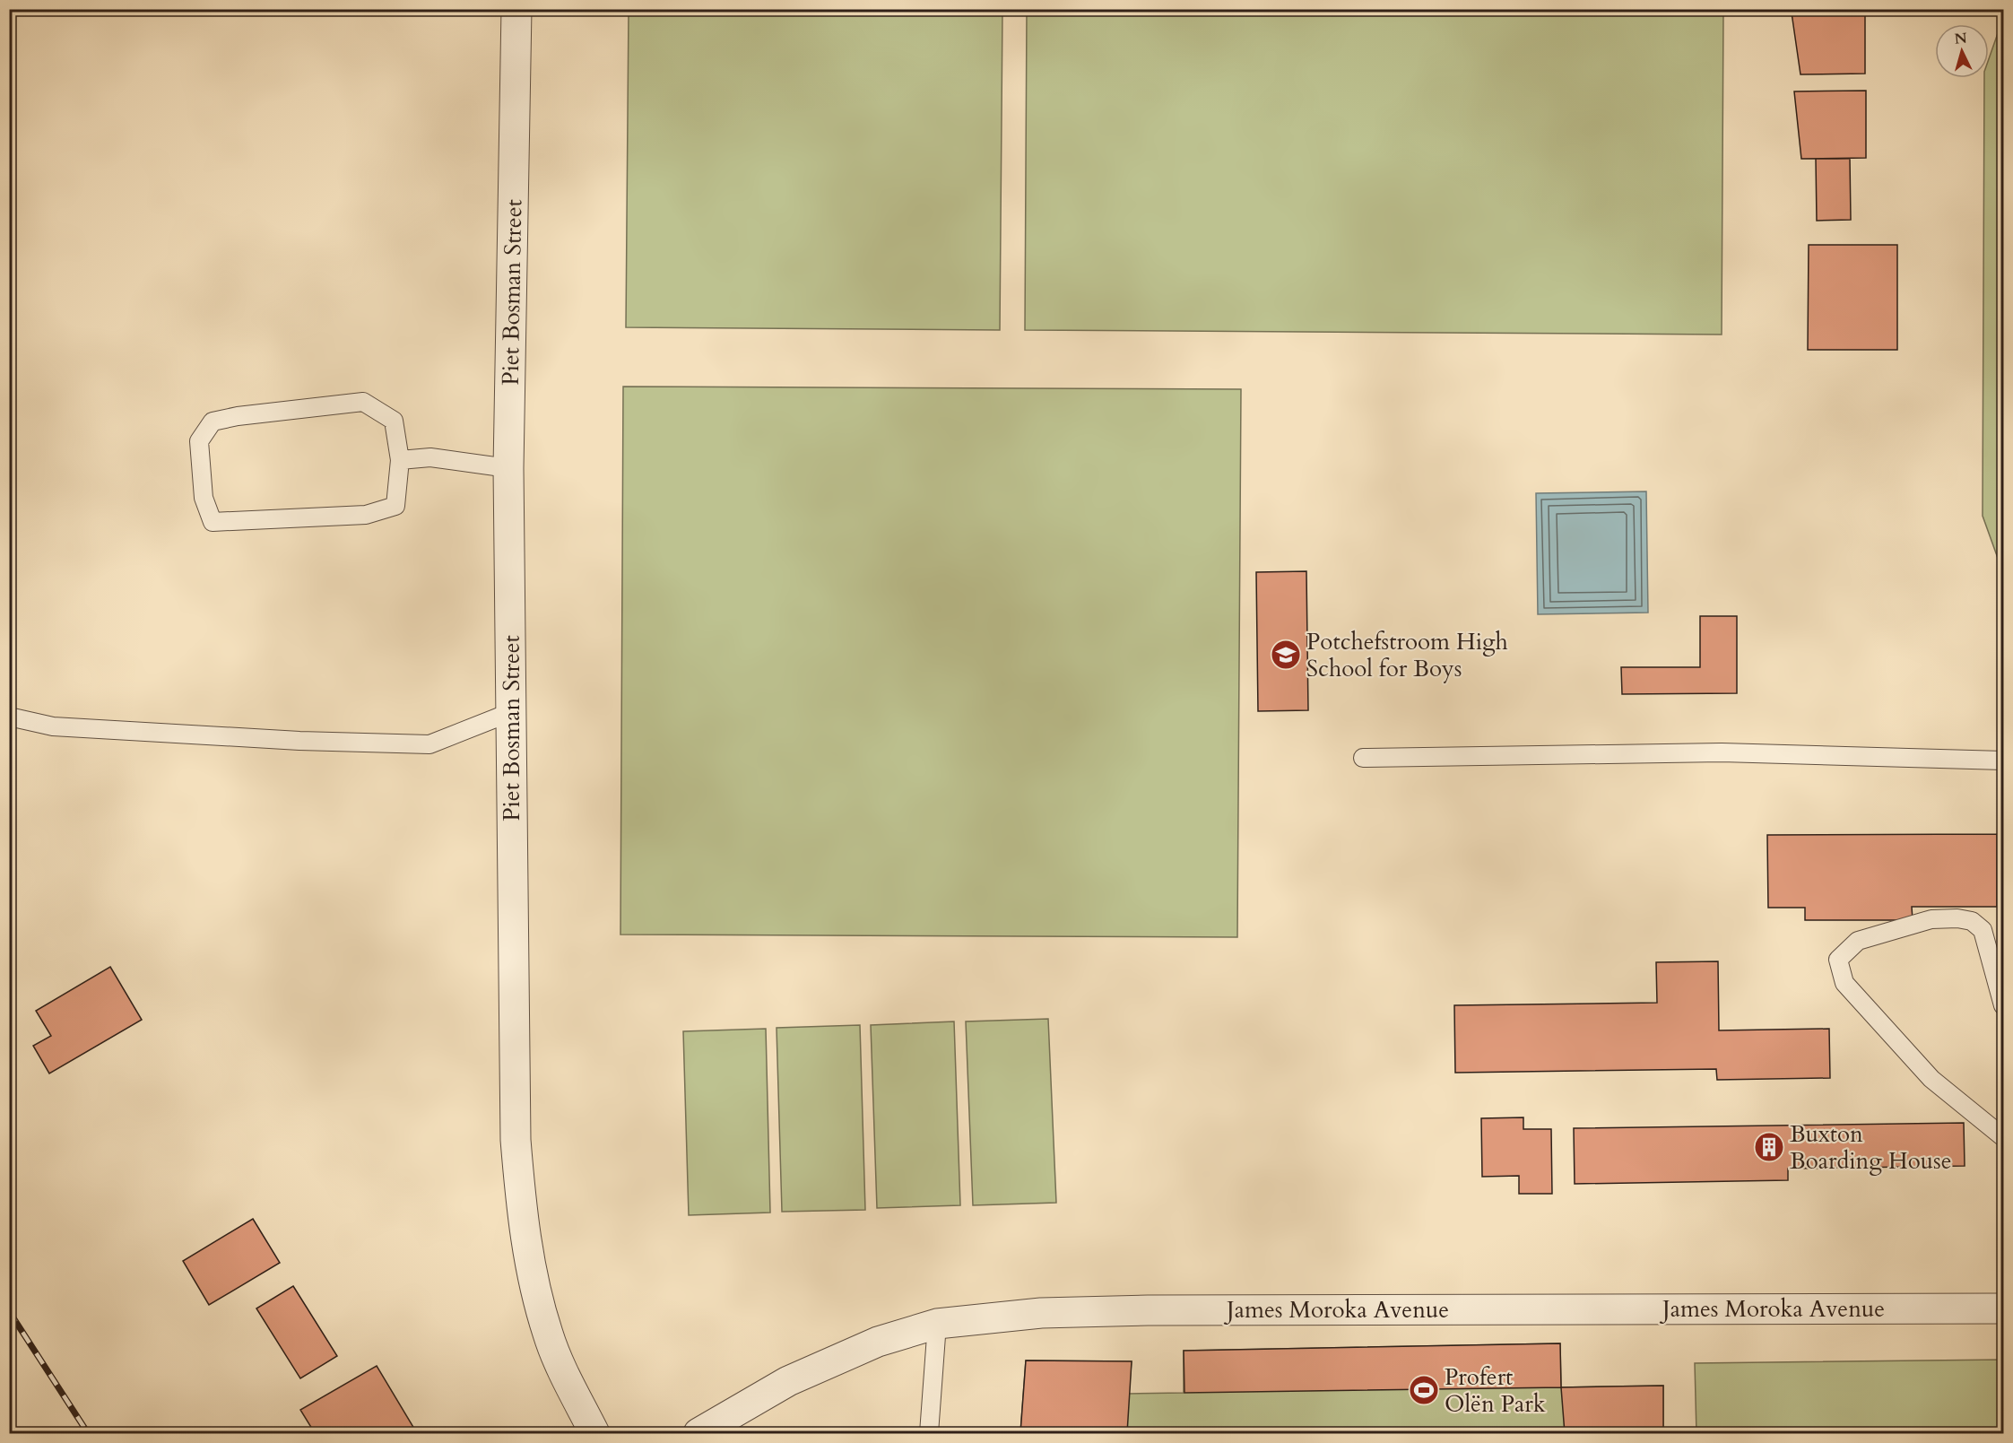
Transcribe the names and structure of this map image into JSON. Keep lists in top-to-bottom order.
{
  "streets": {
    "street": ["Piet Bosman Street", "James Moroka Avenue"]
  },
  "places": {
    "school or university": ["Potchefstroom High School for Boys"],
    "building": ["Buxton Boarding House"],
    "sports": ["Profert Olën Park"]
  },
  "north": "top"
}
